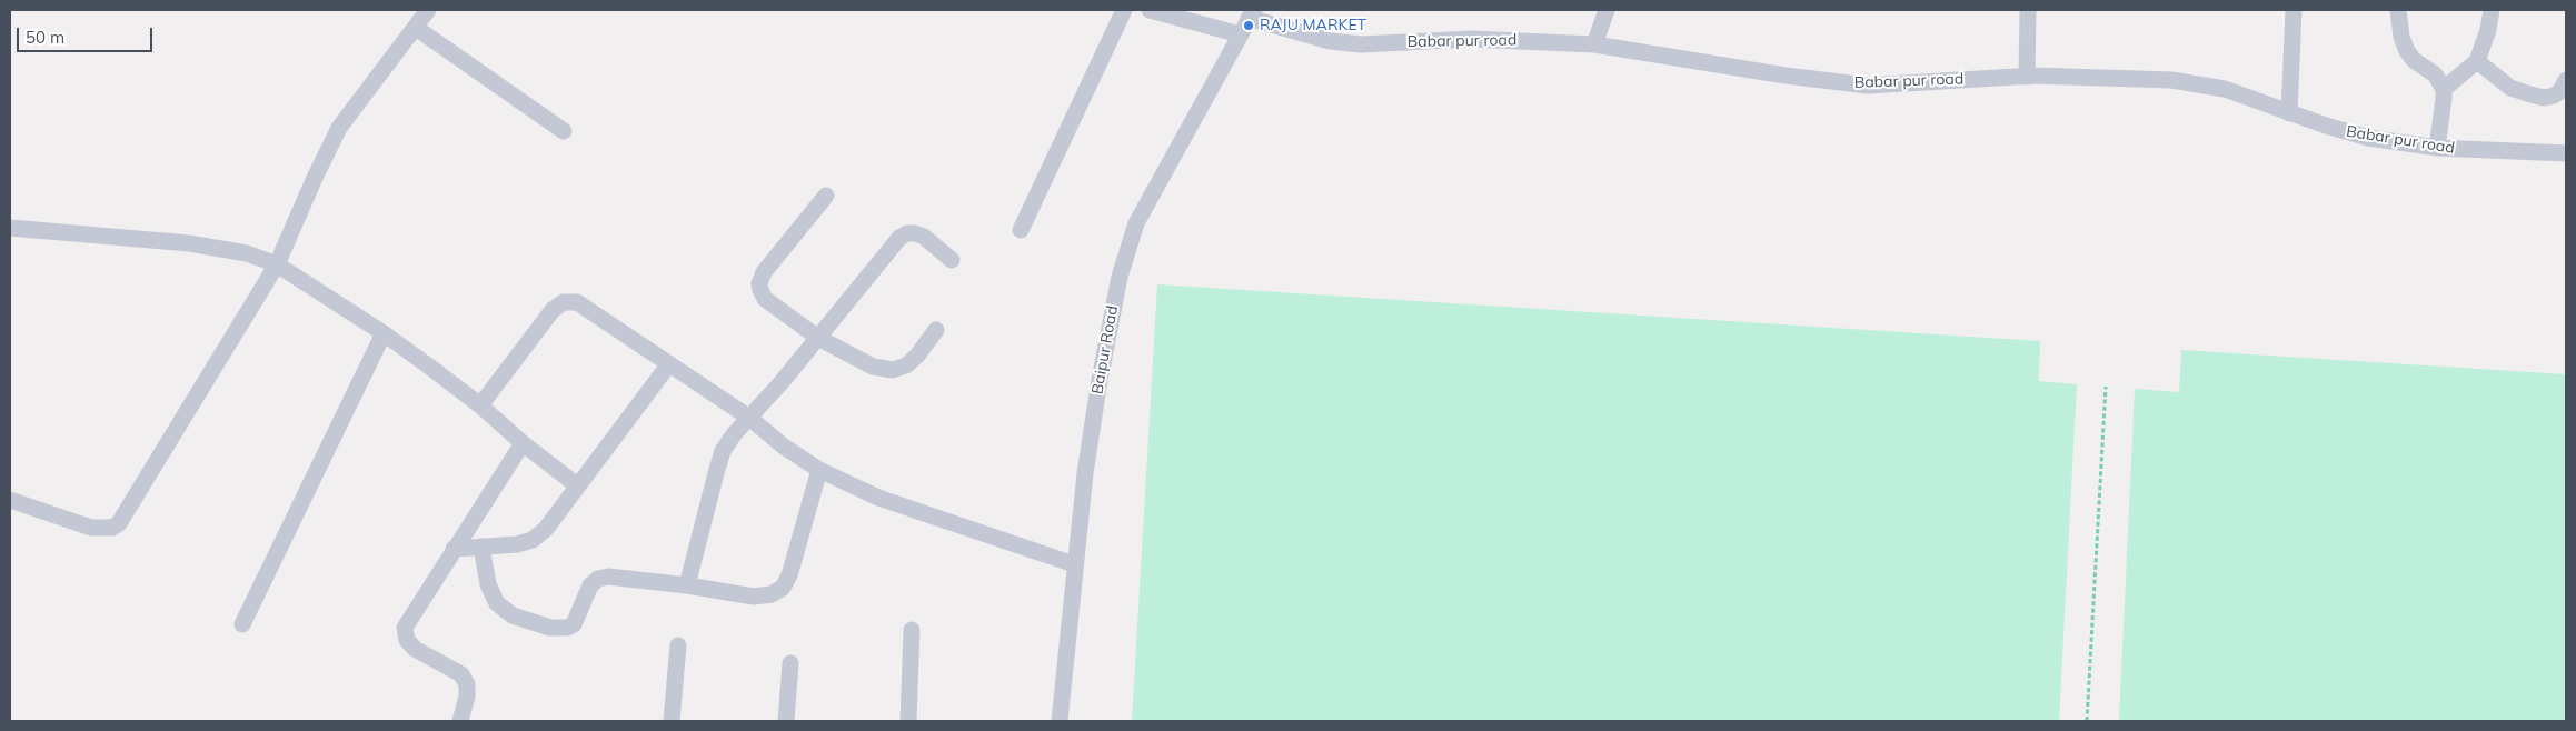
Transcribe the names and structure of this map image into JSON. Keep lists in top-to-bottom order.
{
  "streets": {
    "street": ["Babar pur road", "Baipur Road"]
  },
  "crossings": [
    ["Babar pur road", "Baipur Road"]
  ],
  "places": ["RAJU MARKET"],
  "scale_bar": "50 m"
}
